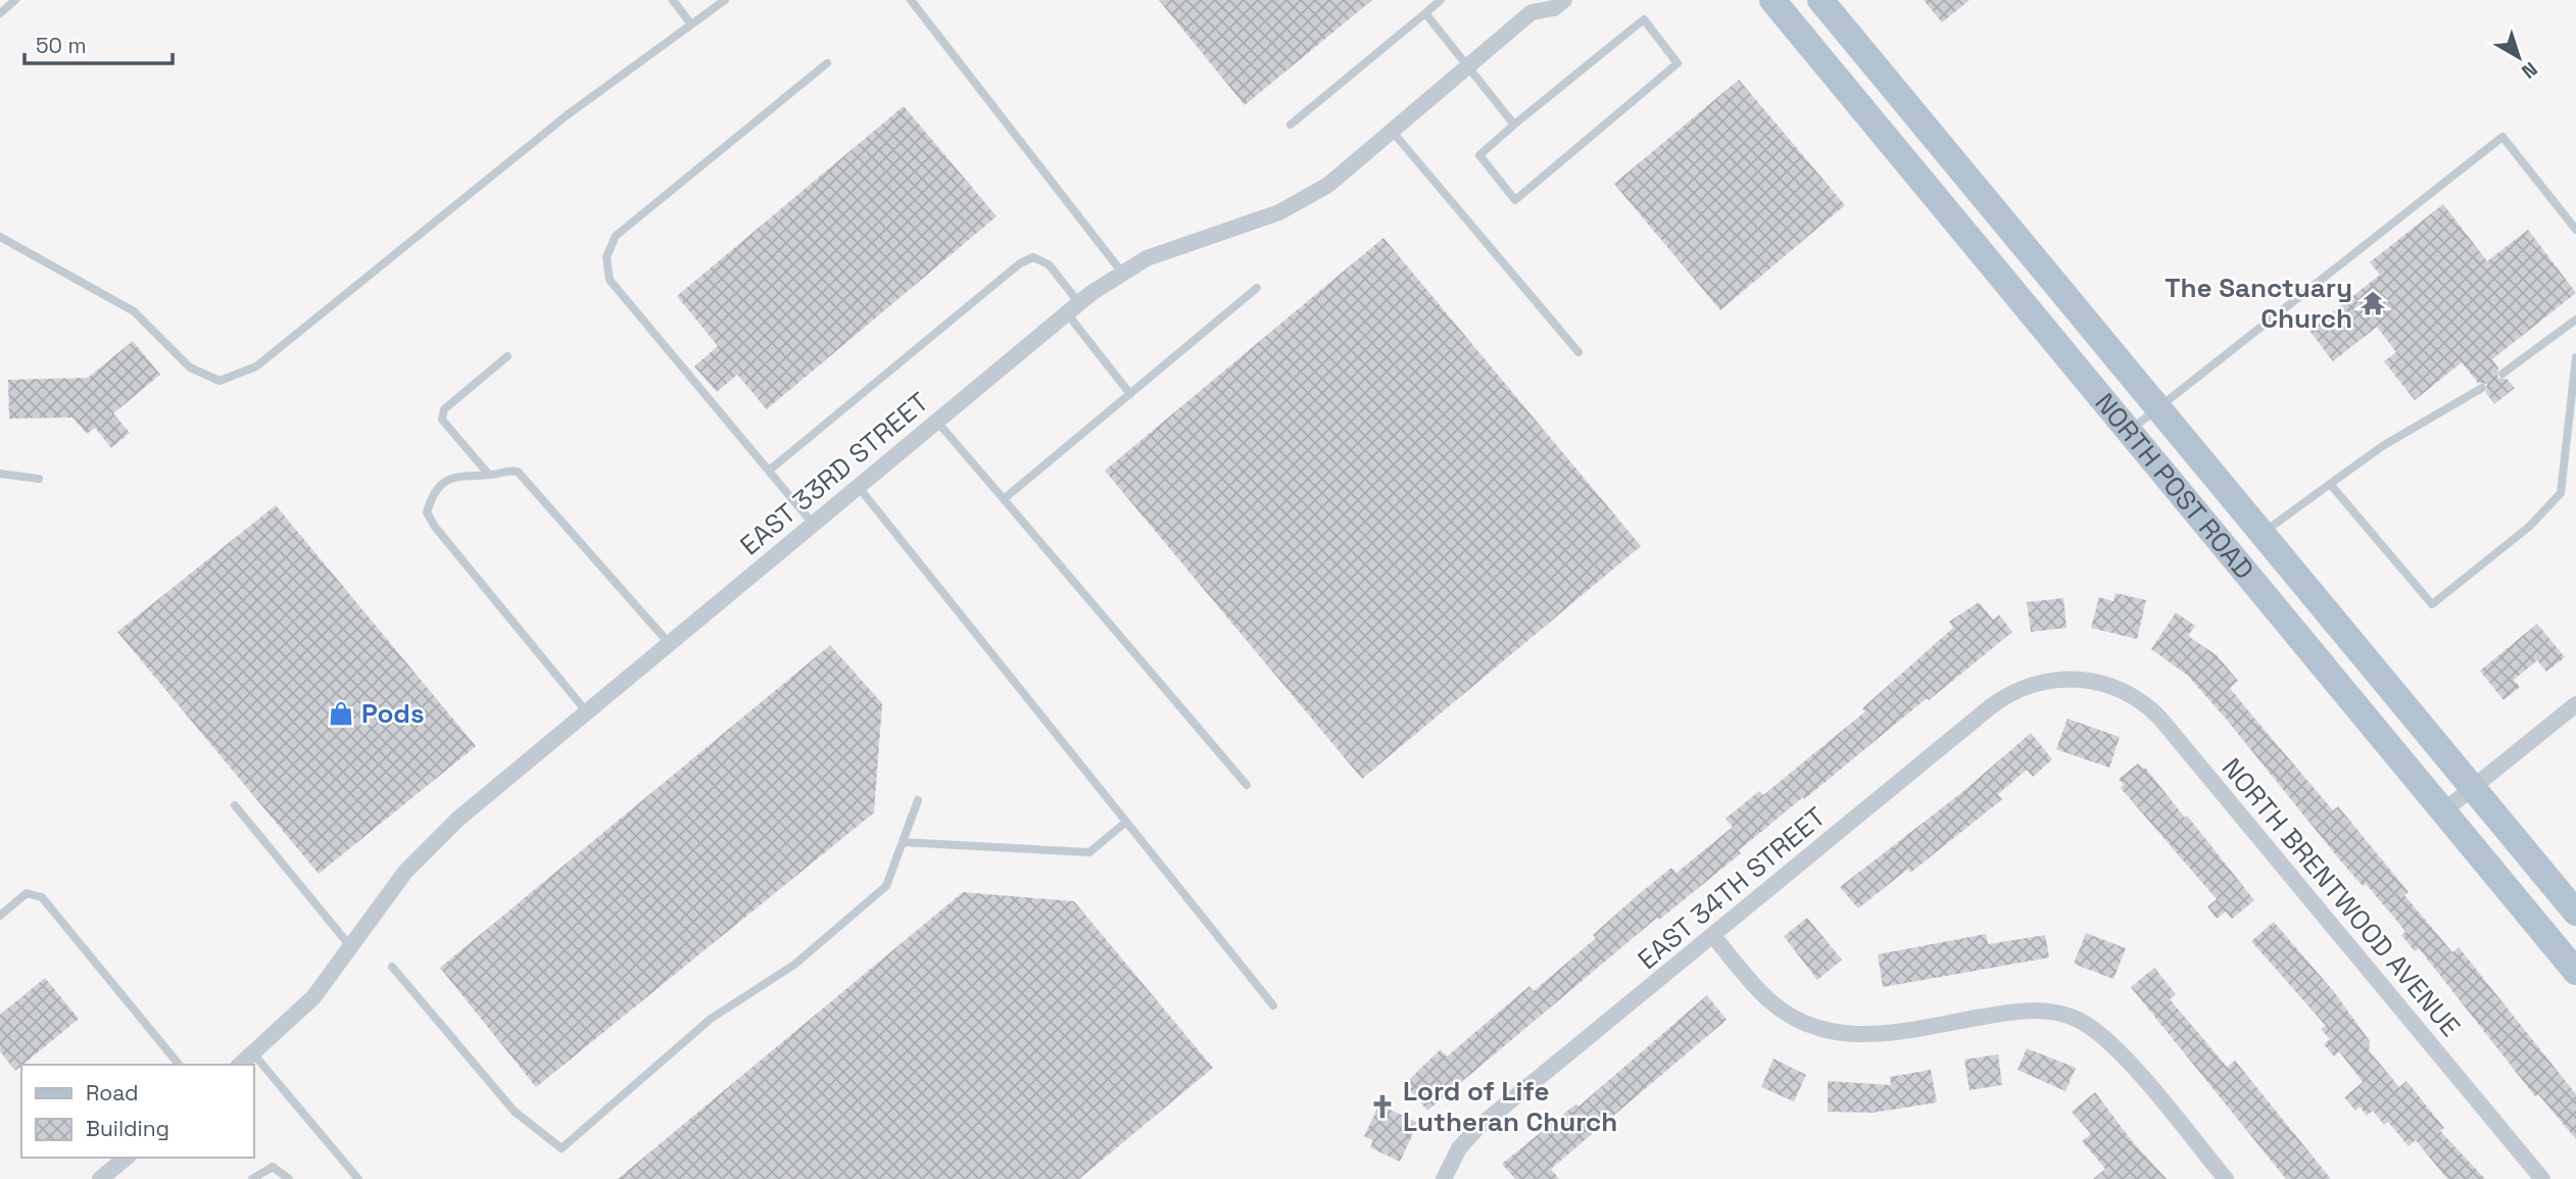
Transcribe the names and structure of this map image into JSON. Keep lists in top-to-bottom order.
{
  "streets": {
    "main road": ["NORTH POST ROAD"],
    "street": ["EAST 33RD STREET", "EAST 34TH STREET", "NORTH BRENTWOOD AVENUE"]
  },
  "crossings": [
    ["EAST 34TH STREET", "NORTH BRENTWOOD AVENUE"]
  ],
  "places": {
    "temple": ["The Sanctuary Church"],
    "shop": ["Pods"],
    "church": ["Lord of Life Lutheran Church"]
  },
  "legend": ["Road", "Building"],
  "scale_bar": "50 m",
  "north": "bottom right"
}
